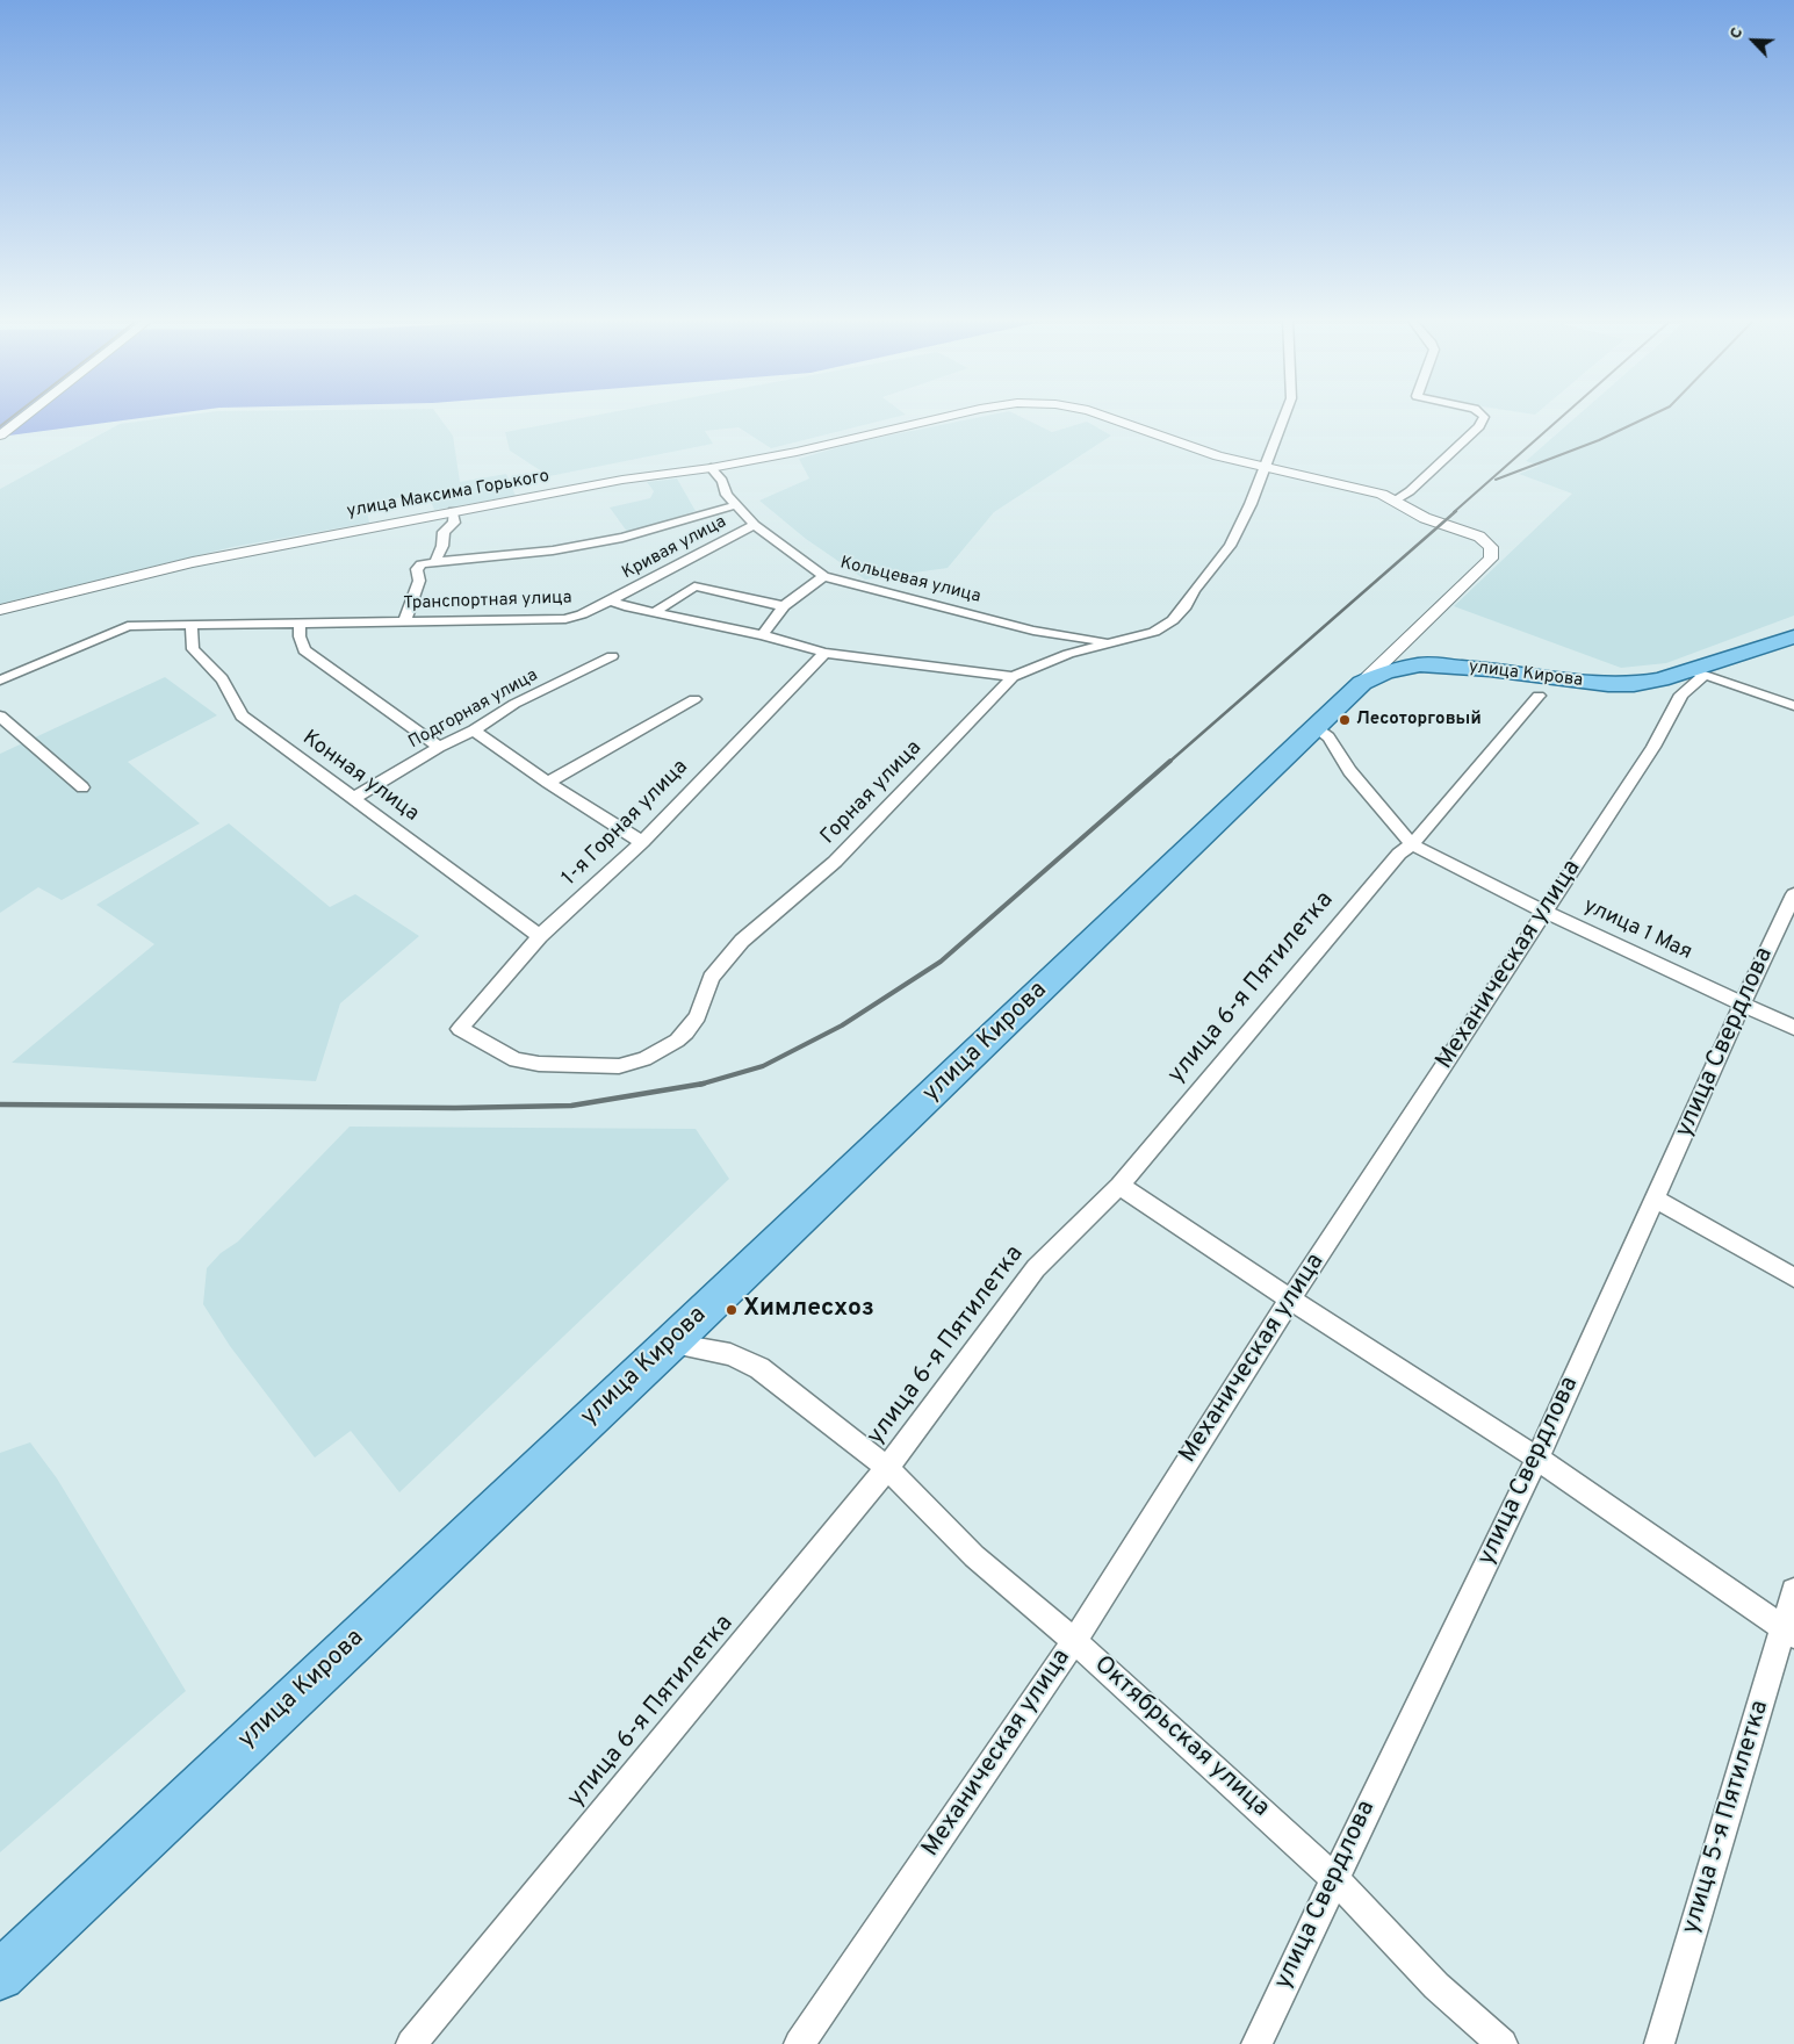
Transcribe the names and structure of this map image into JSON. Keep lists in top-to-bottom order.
{
  "streets": {
    "main road": ["улица Кирова", "Механическая улица"],
    "street": [
      "улица Максима Горького",
      "Кривая улица",
      "Кольцевая улица",
      "Транспортная улица",
      "Подгорная улица",
      "Конная улица",
      "Горная улица",
      "1-я Горная улица",
      "улица 1 Мая",
      "улица 6-я Пятилетка",
      "улица Свердлова",
      "Октябрьская улица",
      "улица 5-я Пятилетка"
    ]
  },
  "crossings": [
    ["улица Максима Горького", "Кольцевая улица"],
    ["улица Максима Горького", "улица Кирова"],
    ["улица Максима Горького", "Горная улица"],
    ["Кривая улица", "Кольцевая улица"],
    ["Кривая улица", "Транспортная улица"],
    ["Кольцевая улица", "Горная улица"],
    ["Транспортная улица", "Конная улица"],
    ["улица Кирова", "улица 1 Мая"],
    ["улица Кирова", "Механическая улица"],
    ["улица Кирова", "Октябрьская улица"],
    ["Подгорная улица", "Конная улица"],
    ["Конная улица", "1-я Горная улица"],
    ["Горная улица", "1-я Горная улица"],
    ["улица 1 Мая", "Механическая улица"],
    ["улица 1 Мая", "улица 6-я Пятилетка"],
    ["улица 1 Мая", "улица Свердлова"],
    ["Механическая улица", "Октябрьская улица"],
    ["улица 6-я Пятилетка", "Октябрьская улица"],
    ["улица Свердлова", "Октябрьская улица"]
  ],
  "places": ["Лесоторговый", "Химлесхоз"],
  "north": "top left"
}
